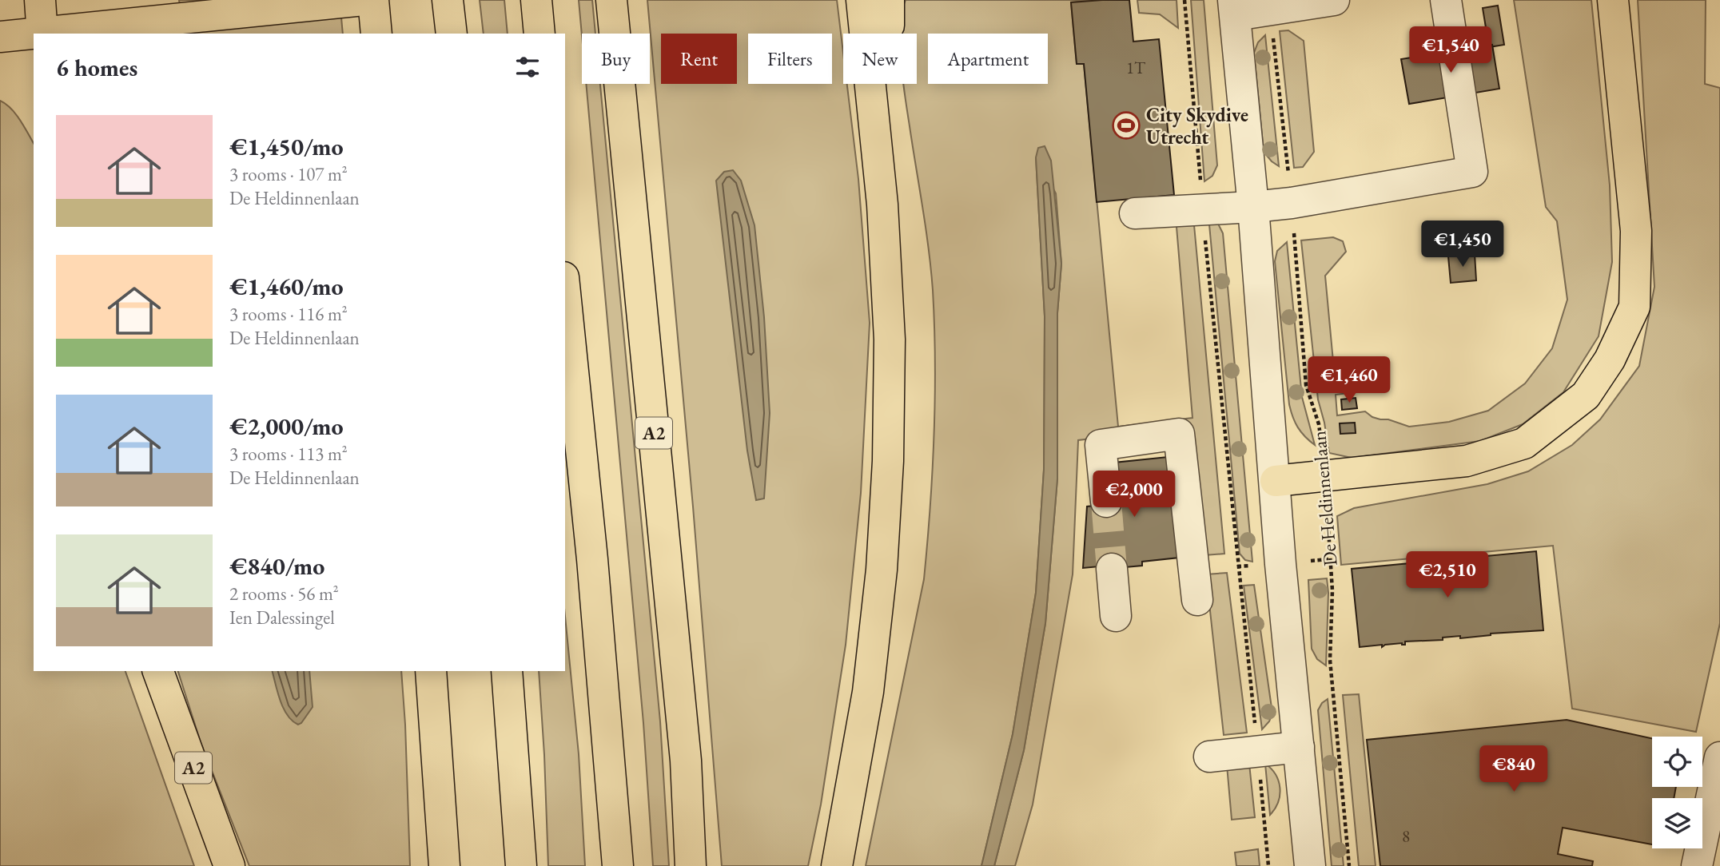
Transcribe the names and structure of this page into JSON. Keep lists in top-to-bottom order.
{
  "streets": {
    "main road": ["A2"],
    "path": ["De Heldinnenlaan"]
  },
  "places": {
    "sports": ["City Skydive Utrecht"]
  },
  "house_numbers": ["1T", "8"],
  "page": {
    "price": [
      "€1,540",
      "€1,450",
      "€1,460",
      "€2,000",
      "€2,510",
      "€840"
    ],
    "chip": [
      "Buy",
      "Rent",
      "Filters",
      "New",
      "Apartment"
    ],
    "heading": "6 homes",
    "list": [
      {
        "name": "€1,450/mo",
        "note": "3 rooms · 107 m² · De Heldinnenlaan"
      },
      {
        "name": "€1,460/mo",
        "note": "3 rooms · 116 m² · De Heldinnenlaan"
      },
      {
        "name": "€2,000/mo",
        "note": "3 rooms · 113 m² · De Heldinnenlaan"
      },
      {
        "name": "€840/mo",
        "note": "2 rooms · 56 m² · Ien Dalessingel"
      }
    ]
  }
}
